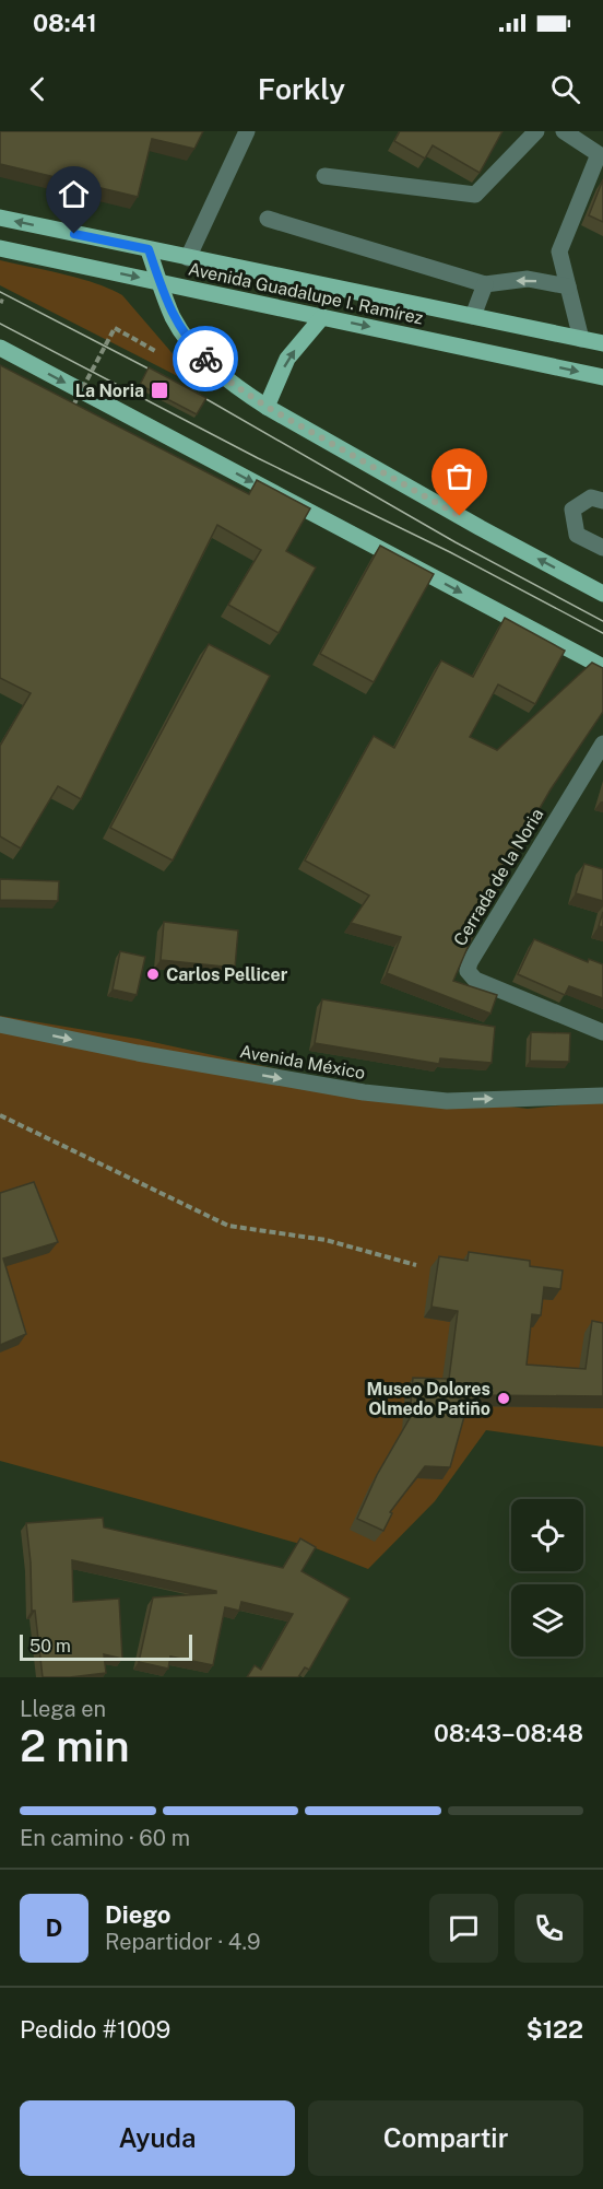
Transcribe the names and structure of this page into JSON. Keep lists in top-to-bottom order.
{
  "streets": {
    "main road": ["Avenida Guadalupe I. Ramírez"],
    "street": ["Cerrada de la Noria", "Avenida México"]
  },
  "one_way": ["Avenida México"],
  "places": {
    "transit": ["La Noria"],
    "other": ["Carlos Pellicer", "Museo Dolores Olmedo Patiño"]
  },
  "scale_bar": "50 m",
  "page": {
    "status": "08:41",
    "header": "Forkly",
    "scale": "50 m",
    "heading": ["2 min", "Llega en", "08:43–08:48"],
    "panel": [
      "Diego",
      "Repartidor · 4.9",
      "Pedido #1009",
      "$122"
    ],
    "bar": "En camino · 60 m",
    "round": "D",
    "buttons": ["Ayuda", "Compartir"]
  }
}
